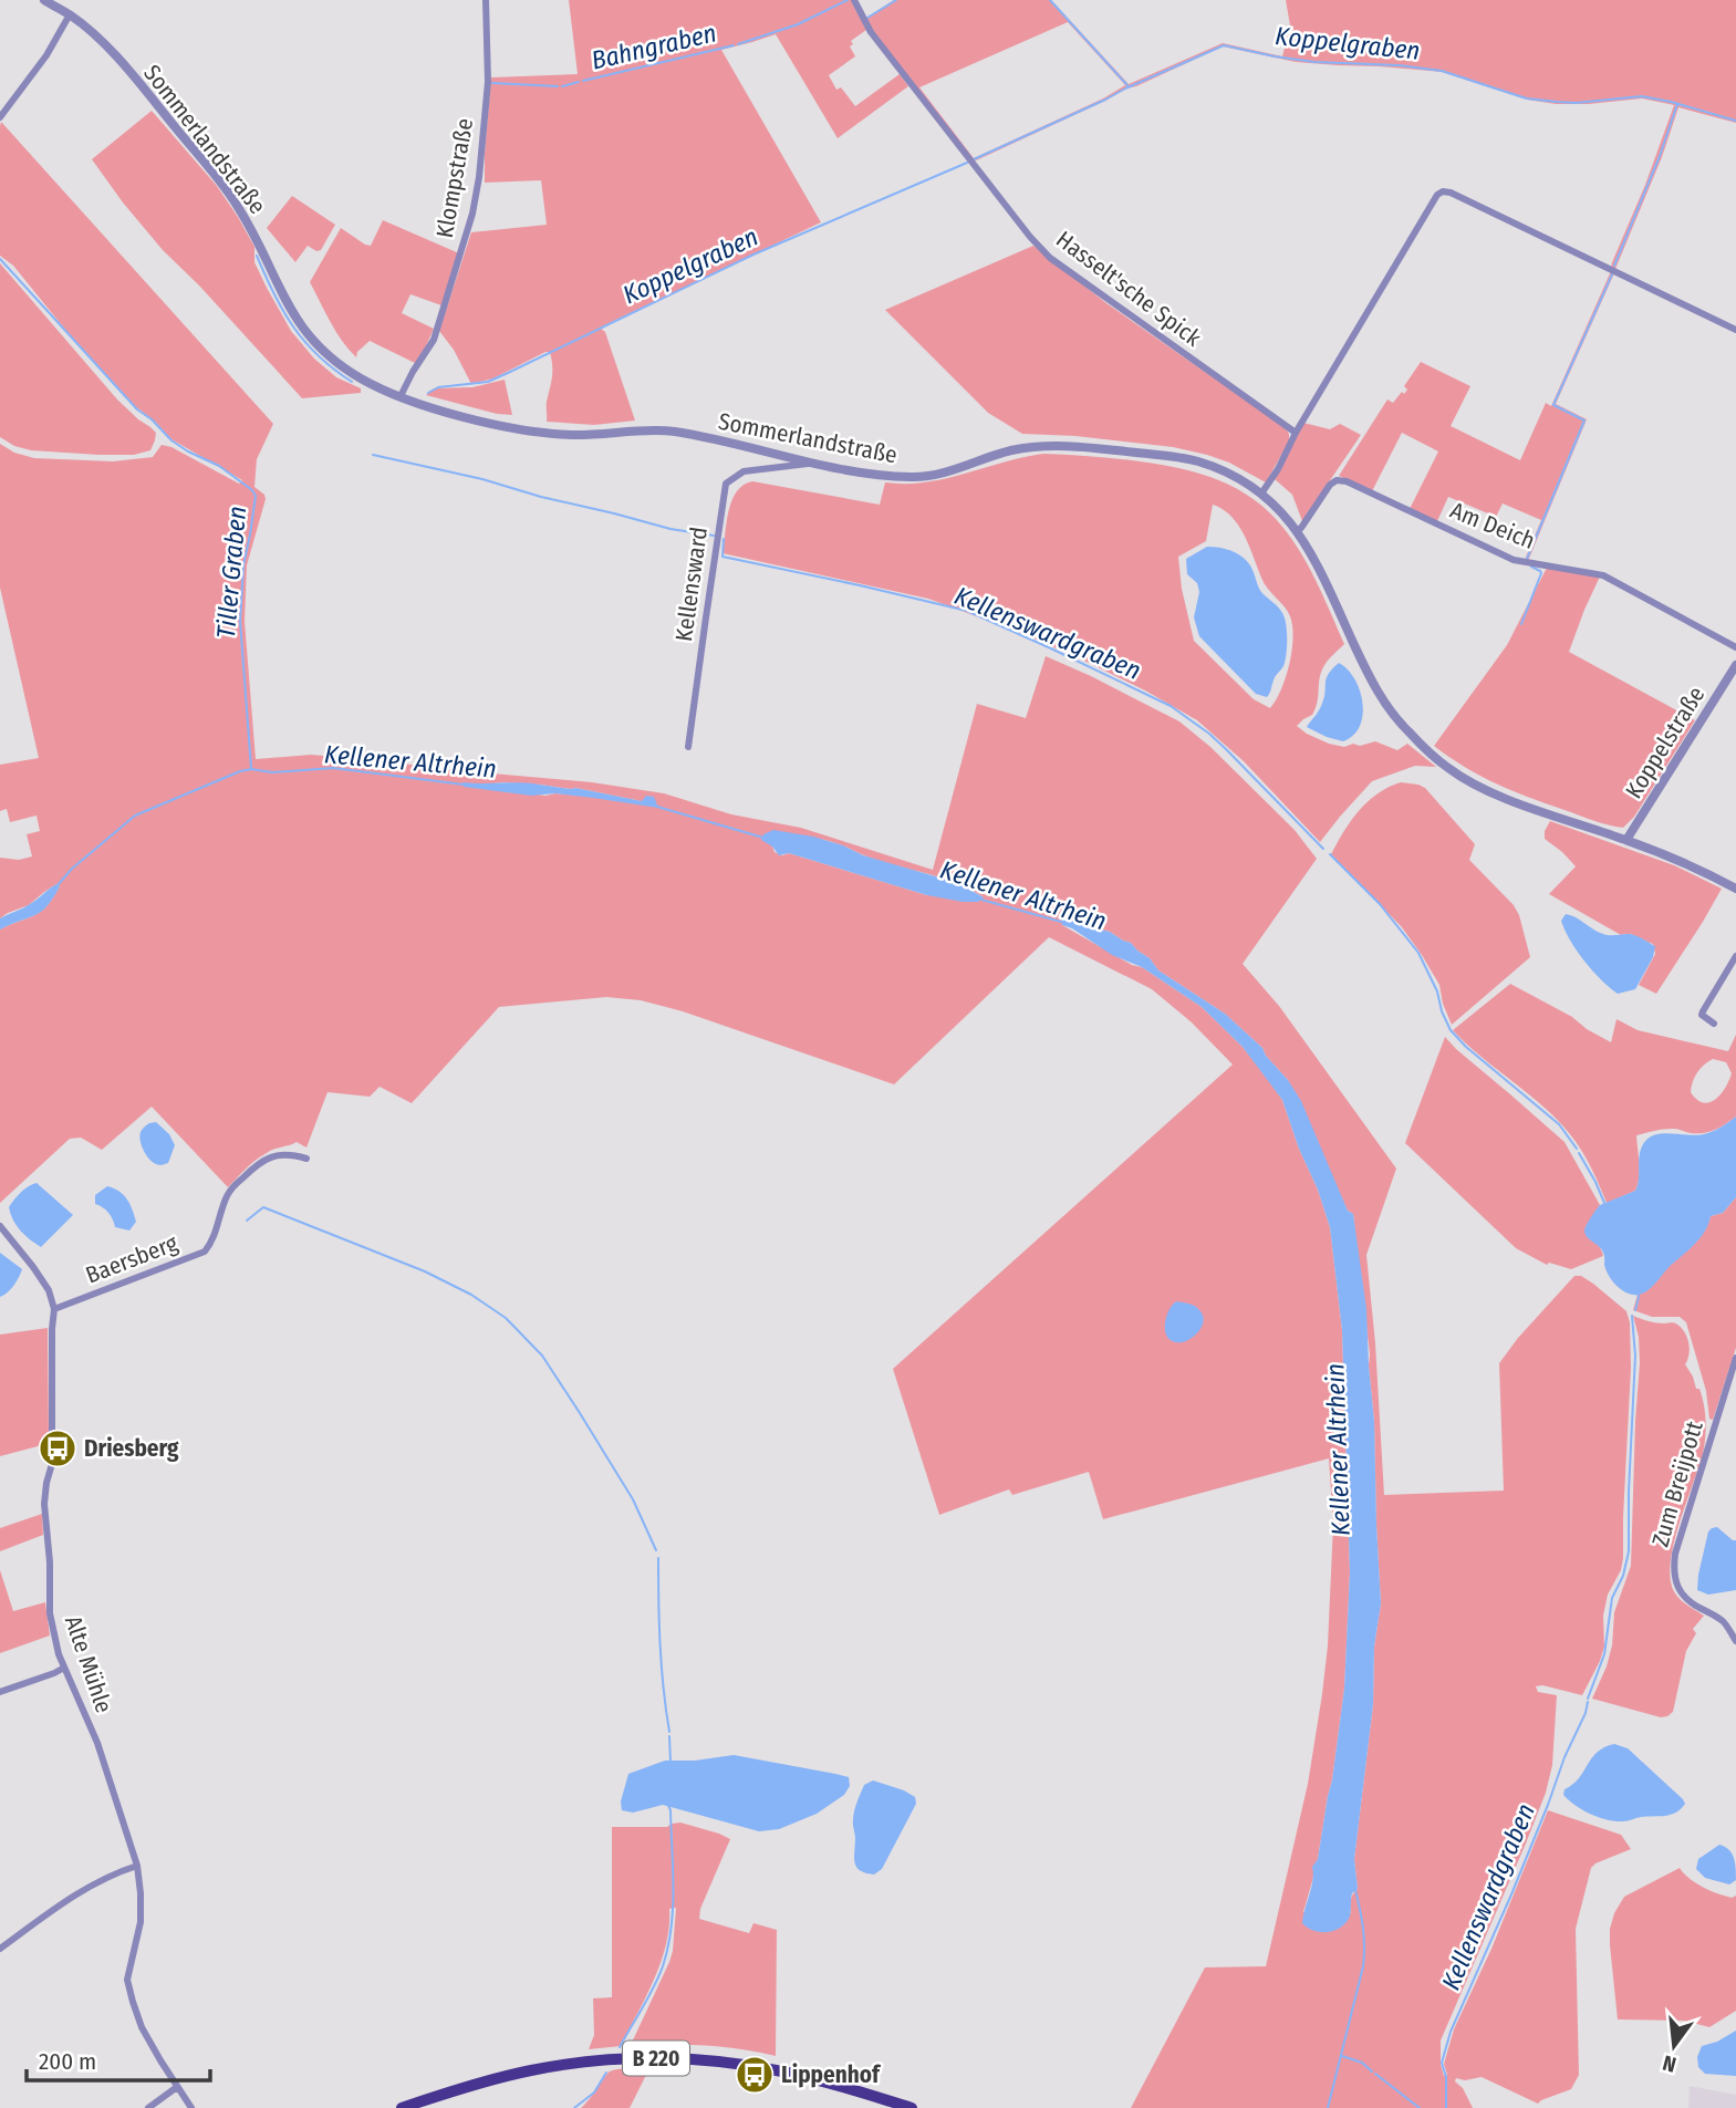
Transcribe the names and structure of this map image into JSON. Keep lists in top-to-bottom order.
{
  "streets": {
    "main road": ["B 220"],
    "street": [
      "Sommerlandstraße",
      "Klompstraße",
      "Hasselt'sche Spick",
      "Am Deich",
      "Kellensward",
      "Koppelstraße",
      "Baersberg",
      "Zum Breijpott",
      "Alte Mühle"
    ]
  },
  "crossings": [
    ["Sommerlandstraße", "Klompstraße"],
    ["Sommerlandstraße", "Am Deich"],
    ["Sommerlandstraße", "Kellensward"],
    ["Sommerlandstraße", "Koppelstraße"],
    ["Baersberg", "Alte Mühle"]
  ],
  "water": [
    "Koppelgraben",
    "Bahngraben",
    "Tiller Graben",
    "Kellenswardgraben",
    "Kellener Altrhein"
  ],
  "places": {
    "bus stop": ["Driesberg", "Lippenhof"]
  },
  "scale_bar": "200 m",
  "north": "bottom"
}
